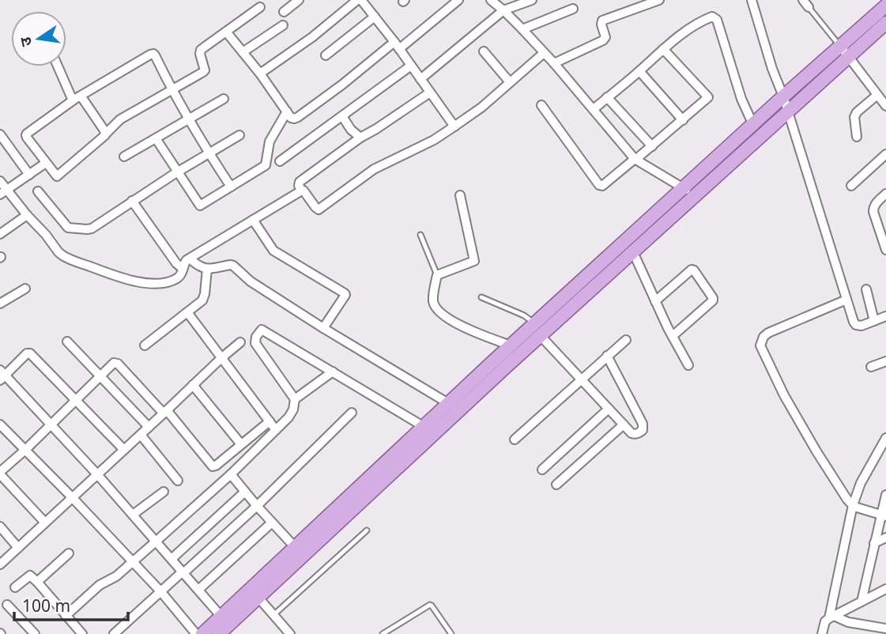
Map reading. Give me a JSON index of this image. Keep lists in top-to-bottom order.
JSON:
{
  "scale_bar": "100 m",
  "north": "left"
}
